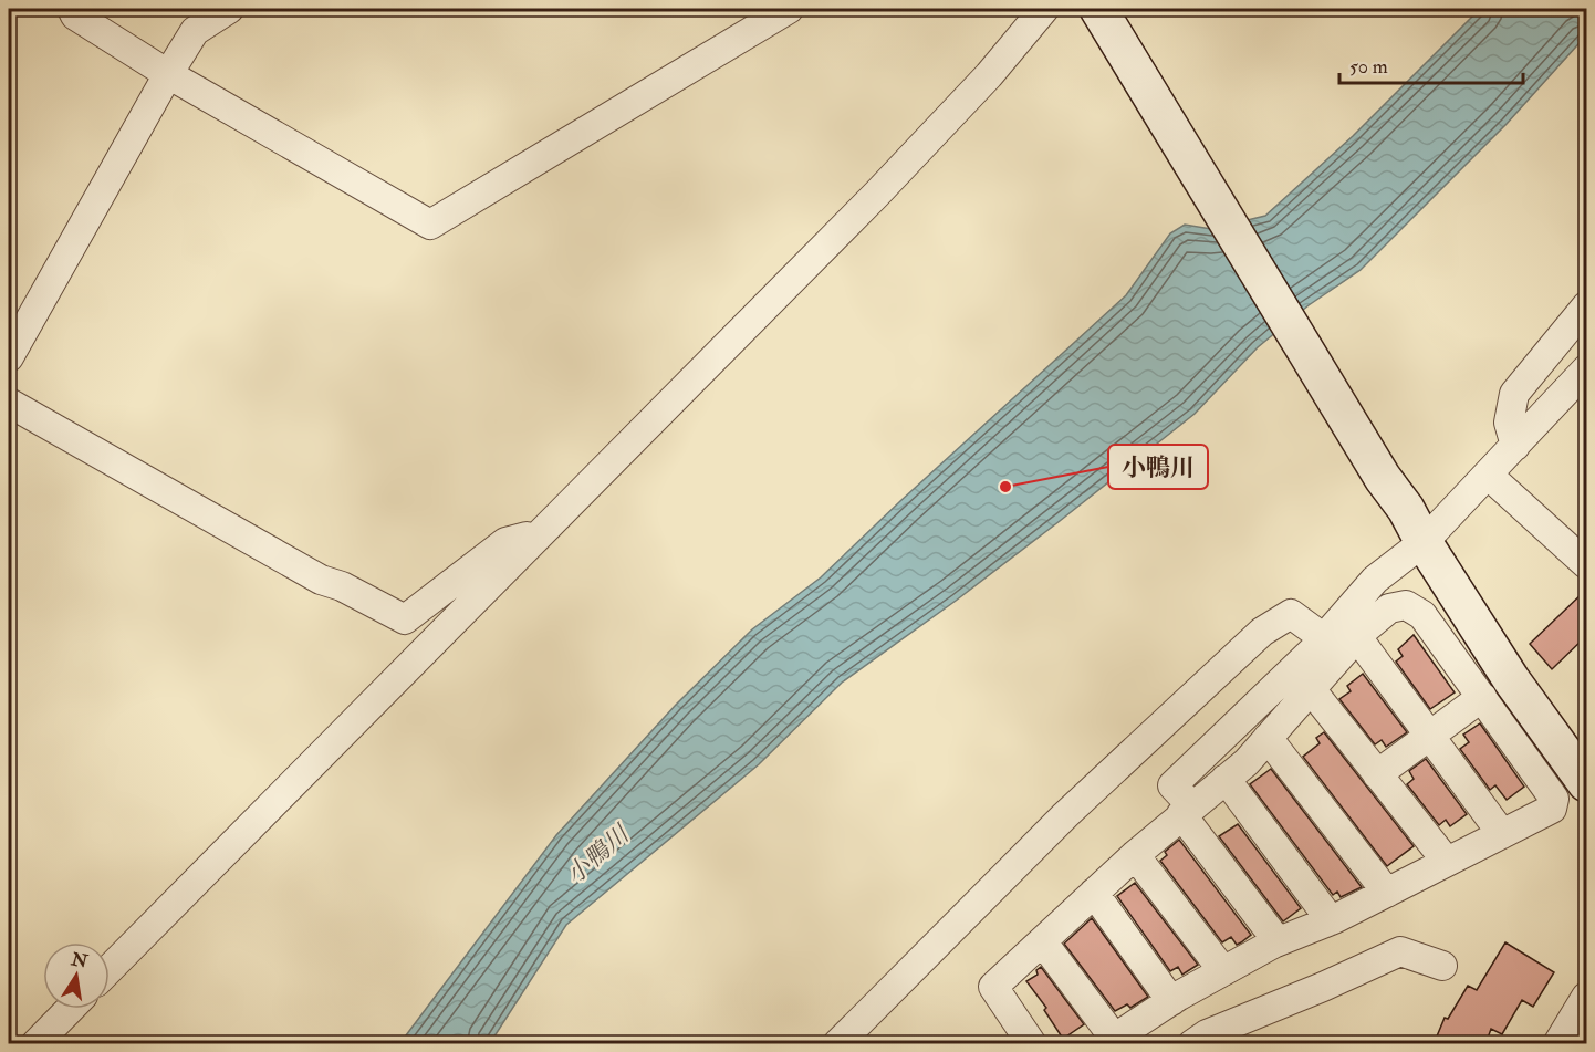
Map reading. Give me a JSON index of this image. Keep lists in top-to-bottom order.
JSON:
{
  "water": ["小鴨川"],
  "places": ["小鴨川"],
  "scale_bar": "50 m",
  "north": "top"
}
